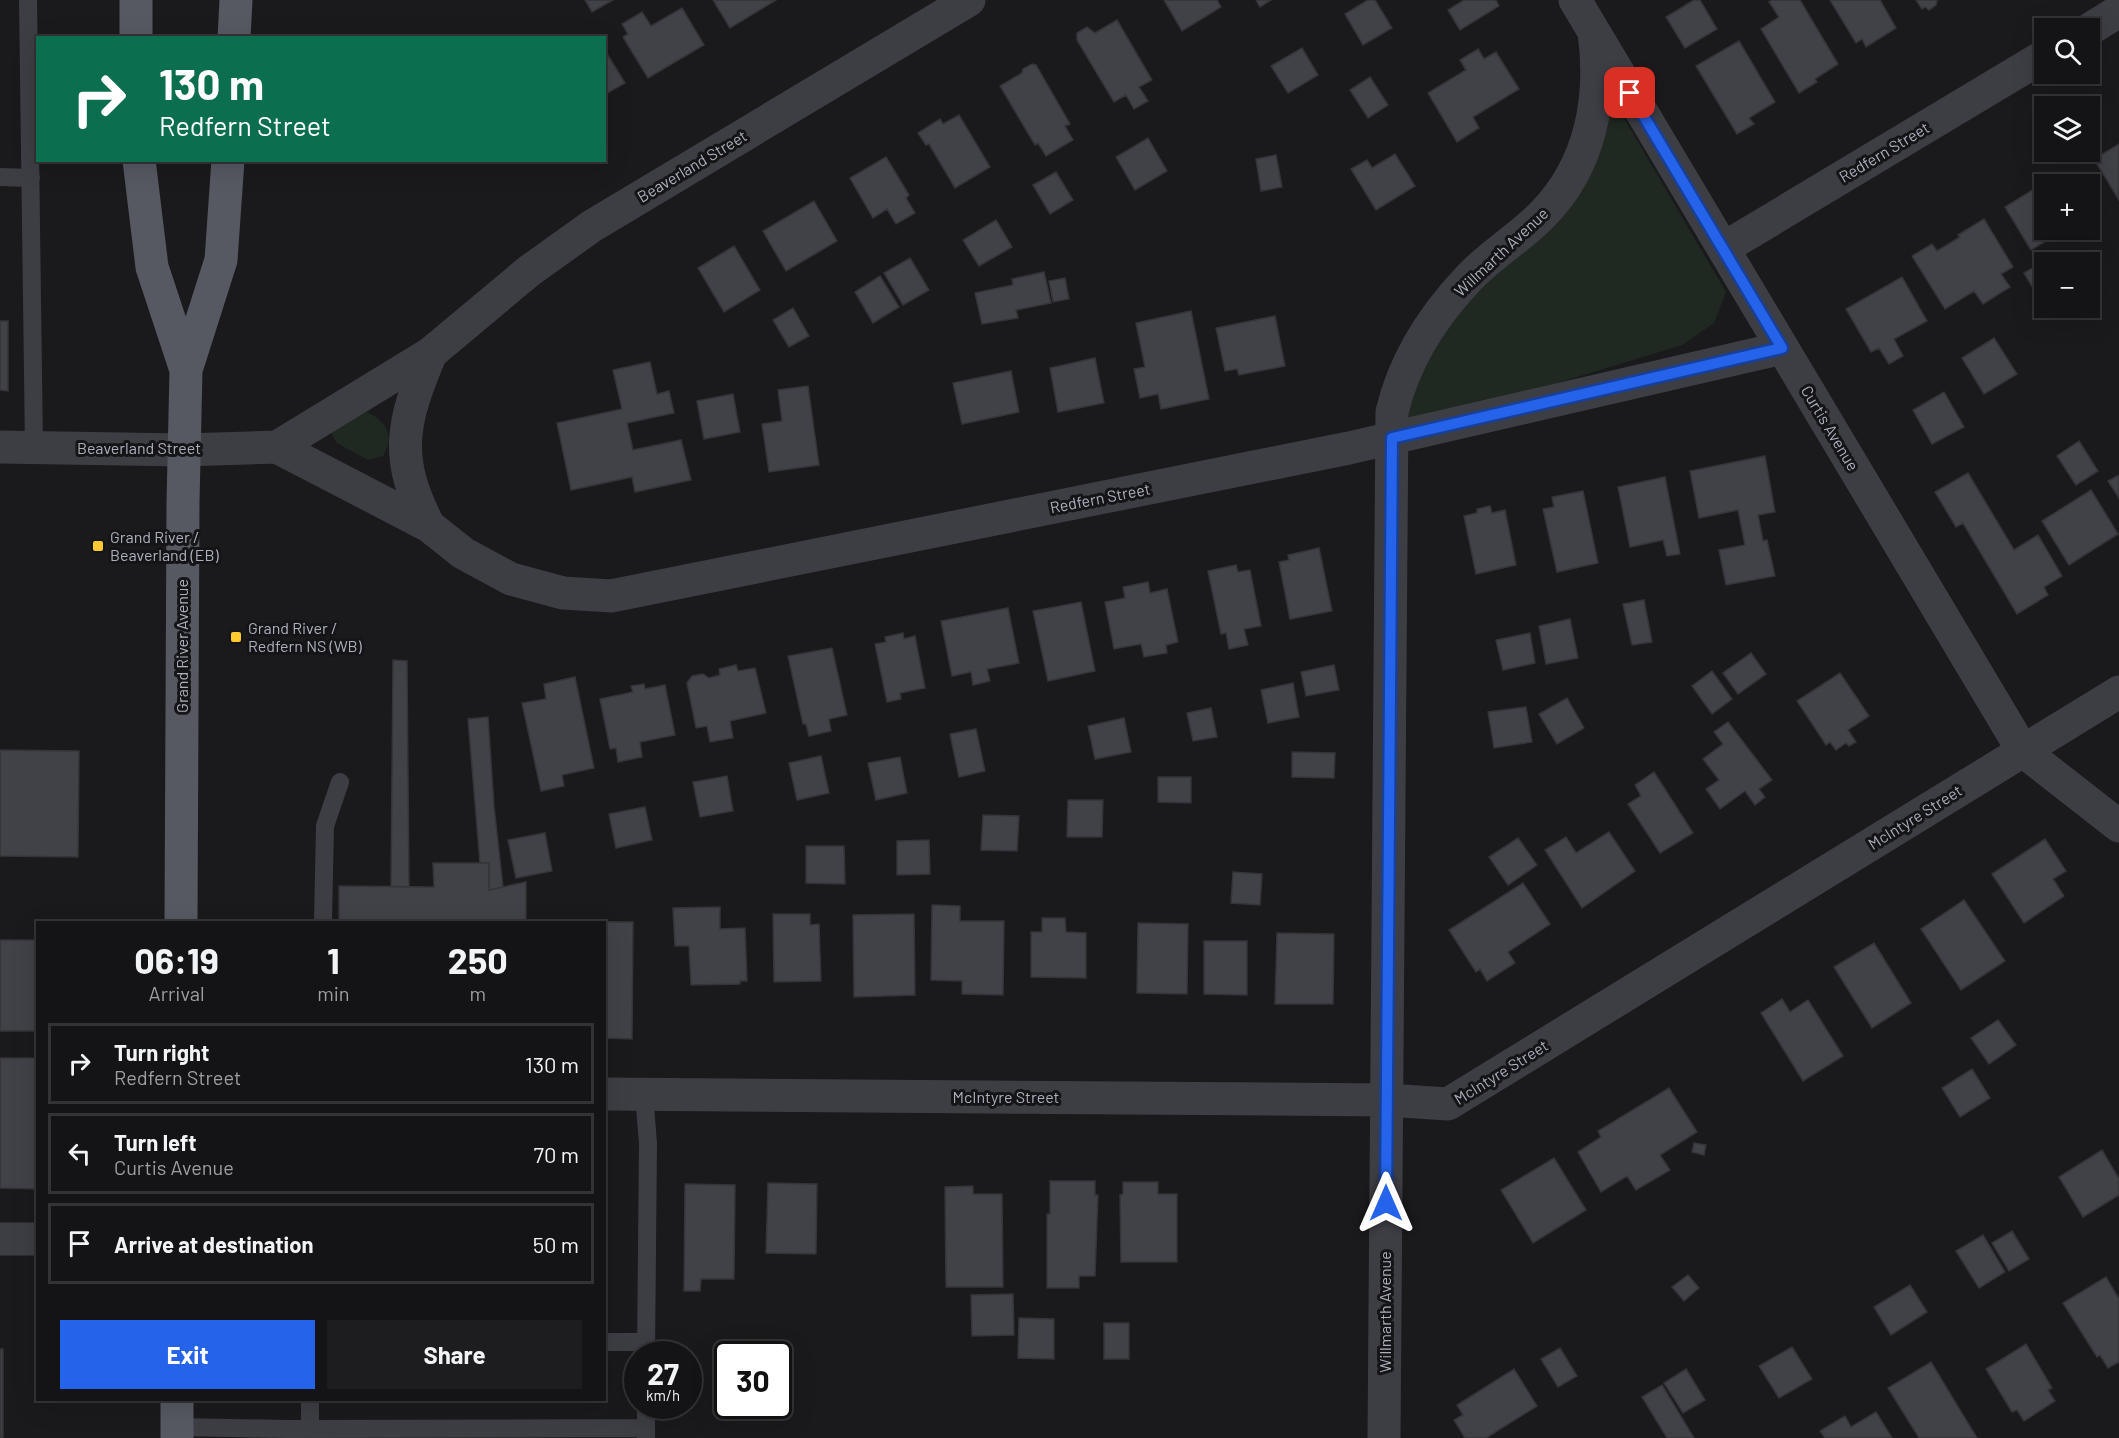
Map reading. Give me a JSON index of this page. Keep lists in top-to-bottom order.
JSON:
{
  "streets": {
    "main road": ["Grand River Avenue"],
    "street": [
      "Redfern Street",
      "Beaverland Street",
      "Willmarth Avenue",
      "Curtis Avenue",
      "McIntyre Street"
    ]
  },
  "crossings": [
    ["Redfern Street", "Beaverland Street"],
    ["Redfern Street", "Willmarth Avenue"],
    ["Redfern Street", "Curtis Avenue"],
    ["Beaverland Street", "Grand River Avenue"],
    ["Willmarth Avenue", "Curtis Avenue"],
    ["Willmarth Avenue", "McIntyre Street"],
    ["Curtis Avenue", "McIntyre Street"]
  ],
  "places": {
    "transit": ["Grand River / Beaverland (EB)", "Grand River / Redfern NS (WB)"]
  },
  "page": {
    "map_buttons": ["+", "−"],
    "turn": ["130 m", "Redfern Street"],
    "eta": [
      "06:19",
      "Arrival",
      "1",
      "min",
      "250",
      "m"
    ],
    "list": [
      {
        "name": "Turn right",
        "note": "Redfern Street",
        "value": "130 m"
      },
      {
        "name": "Turn left",
        "note": "Curtis Avenue",
        "value": "70 m"
      },
      {
        "name": "Arrive at destination",
        "value": "50 m"
      }
    ],
    "buttons": ["Exit", "Share"],
    "speed": "27 km/h",
    "limit": "30"
  }
}
